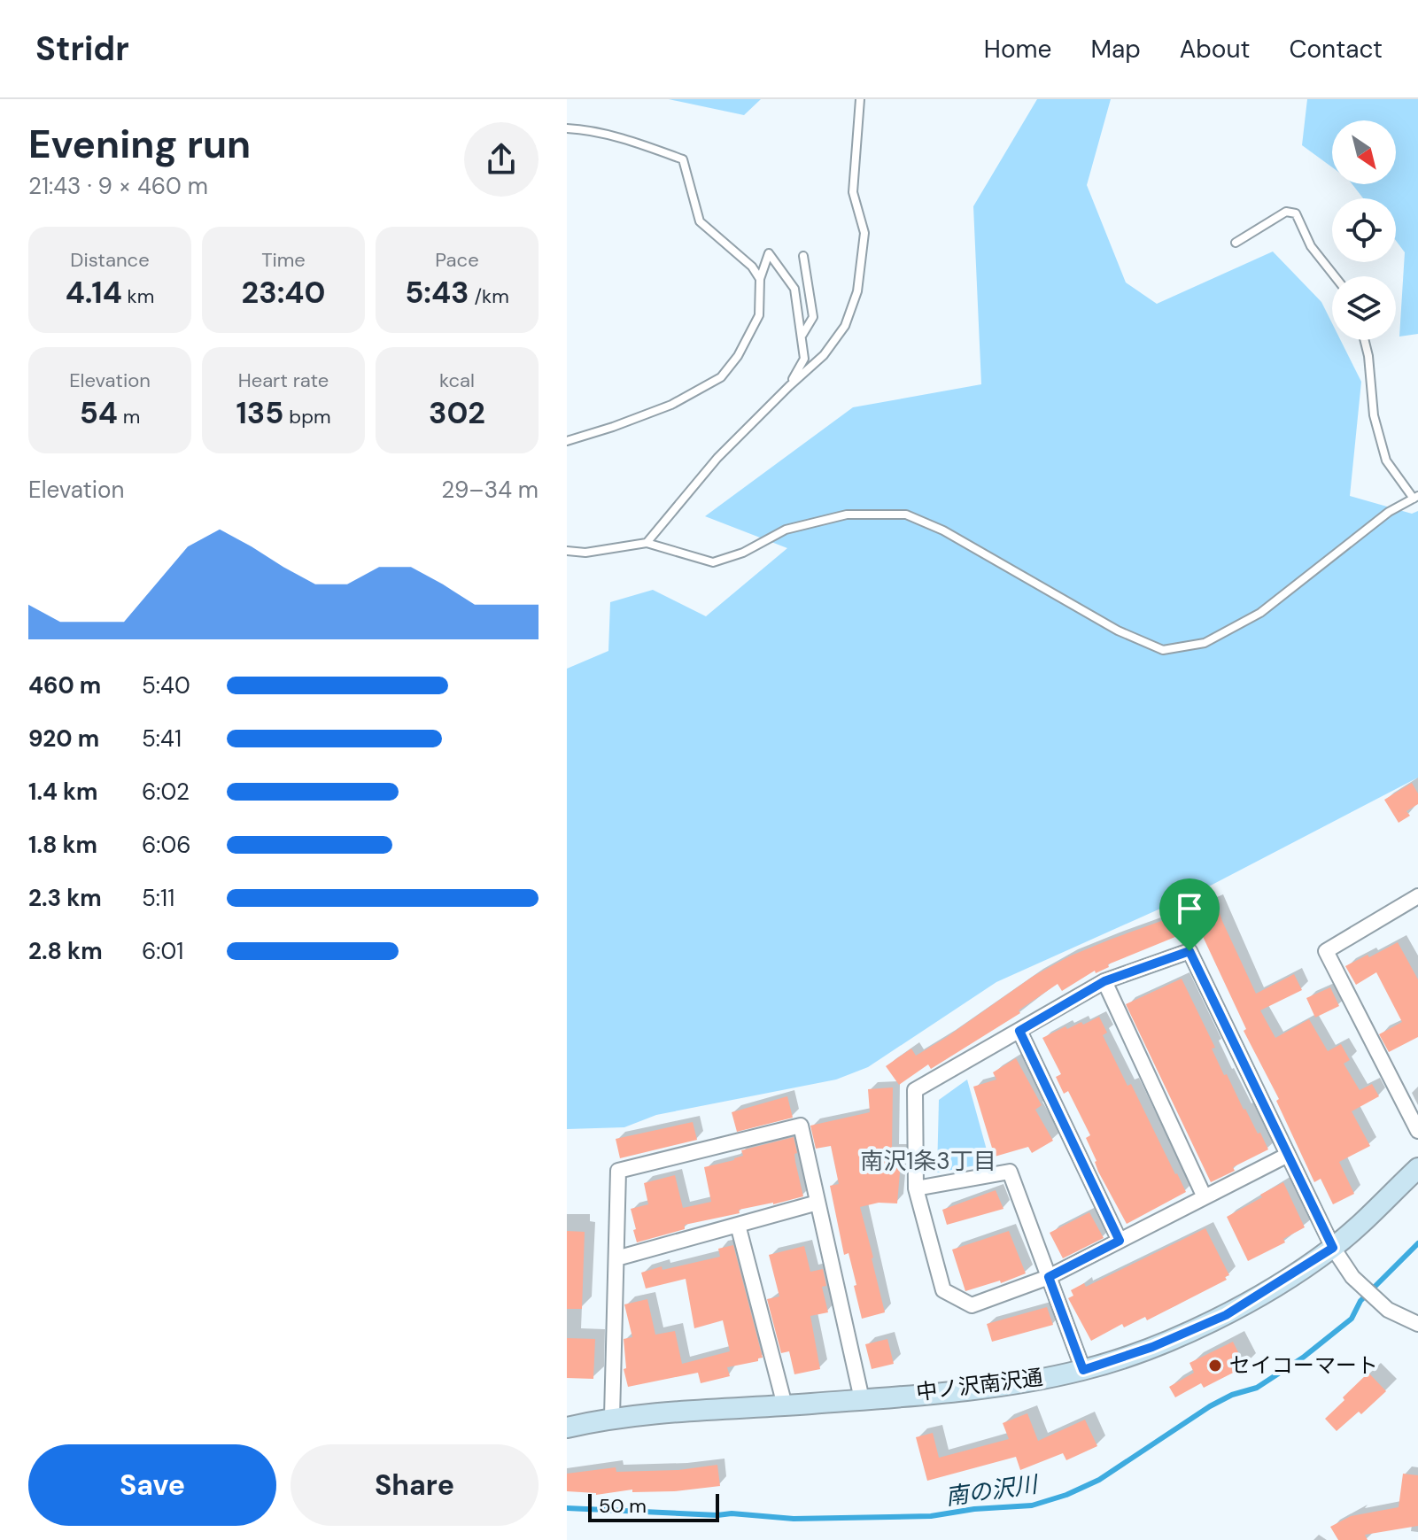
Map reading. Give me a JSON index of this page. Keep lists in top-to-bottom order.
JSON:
{
  "streets": {
    "street": ["中ノ沢南沢通"]
  },
  "districts": ["南沢1条3丁目"],
  "water": ["南の沢川"],
  "places": ["セイコーマート"],
  "scale_bar": "50 m",
  "north": "bottom right",
  "page": {
    "header": "Stridr",
    "nav": [
      "Home",
      "Map",
      "About",
      "Contact"
    ],
    "heading": ["Evening run", "21:43 · 9 × 460 m"],
    "stats": [
      ["Distance", "4.14 km"],
      ["Time", "23:40"],
      ["Pace", "5:43 /km"],
      ["Elevation", "54 m"],
      ["Heart rate", "135 bpm"],
      ["kcal", "302"]
    ],
    "chart": ["Elevation", "29–34 m"],
    "list": [
      {
        "name": "460 m",
        "note": "5:40"
      },
      {
        "name": "920 m",
        "note": "5:41"
      },
      {
        "name": "1.4 km",
        "note": "6:02"
      },
      {
        "name": "1.8 km",
        "note": "6:06"
      },
      {
        "name": "2.3 km",
        "note": "5:11"
      },
      {
        "name": "2.8 km",
        "note": "6:01"
      }
    ],
    "buttons": ["Save", "Share"],
    "scale": "50 m"
  }
}
